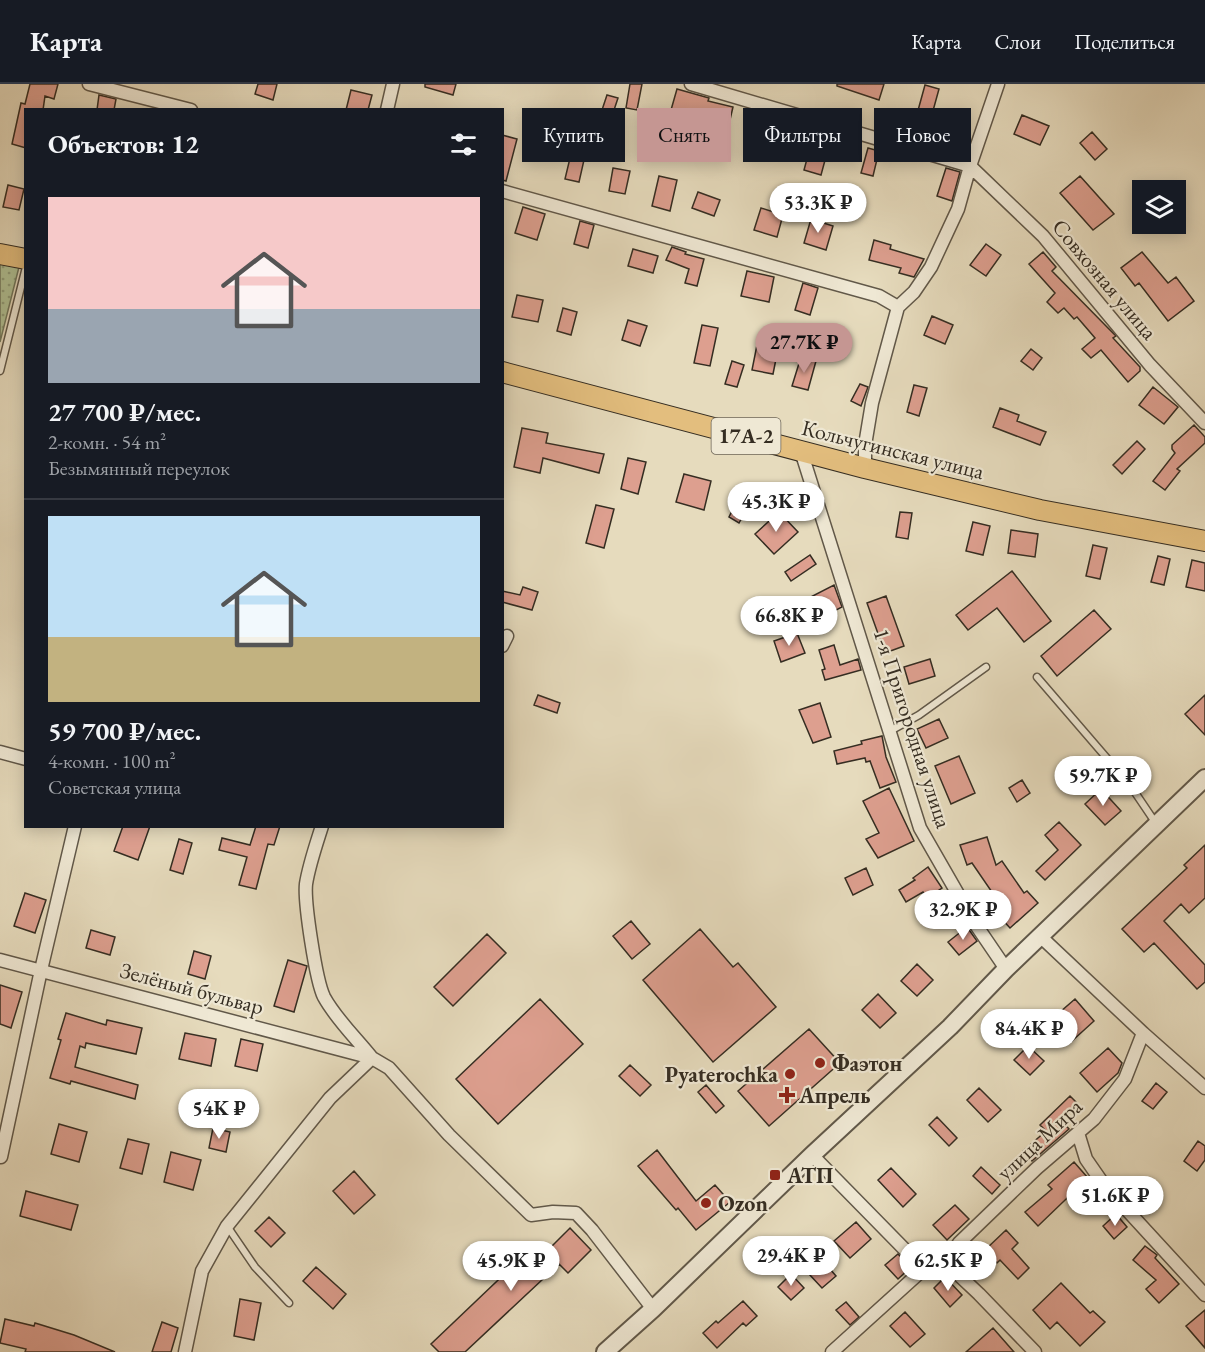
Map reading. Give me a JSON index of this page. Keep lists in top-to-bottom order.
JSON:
{
  "streets": {
    "main road": ["17А-2", "Кольчугинская улица"],
    "street": [
      "Совхозная улица",
      "1-я Пригородная улица",
      "Зелёный бульвар",
      "улица Мира"
    ]
  },
  "crossings": [
    ["Кольчугинская улица", "1-я Пригородная улица"]
  ],
  "places": {
    "other": ["Фаэтон", "Pyaterochka", "Ozon"],
    "health": ["Апрель"],
    "transit": ["АТП"]
  },
  "page": {
    "header": "Карта",
    "nav": ["Карта", "Слои", "Поделиться"],
    "chip": [
      "Купить",
      "Снять",
      "Фильтры",
      "Новое"
    ],
    "heading": "Объектов: 12",
    "list": [
      {
        "name": "27 700 ₽/мес.",
        "note": "2-комн. · 54 m² · Безымянный переулок"
      },
      {
        "name": "59 700 ₽/мес.",
        "note": "4-комн. · 100 m² · Советская улица"
      }
    ],
    "price": [
      "53.3K ₽",
      "27.7K ₽",
      "45.3K ₽",
      "66.8K ₽",
      "59.7K ₽",
      "32.9K ₽",
      "84.4K ₽",
      "54K ₽",
      "51.6K ₽",
      "29.4K ₽",
      "45.9K ₽",
      "62.5K ₽"
    ]
  }
}
